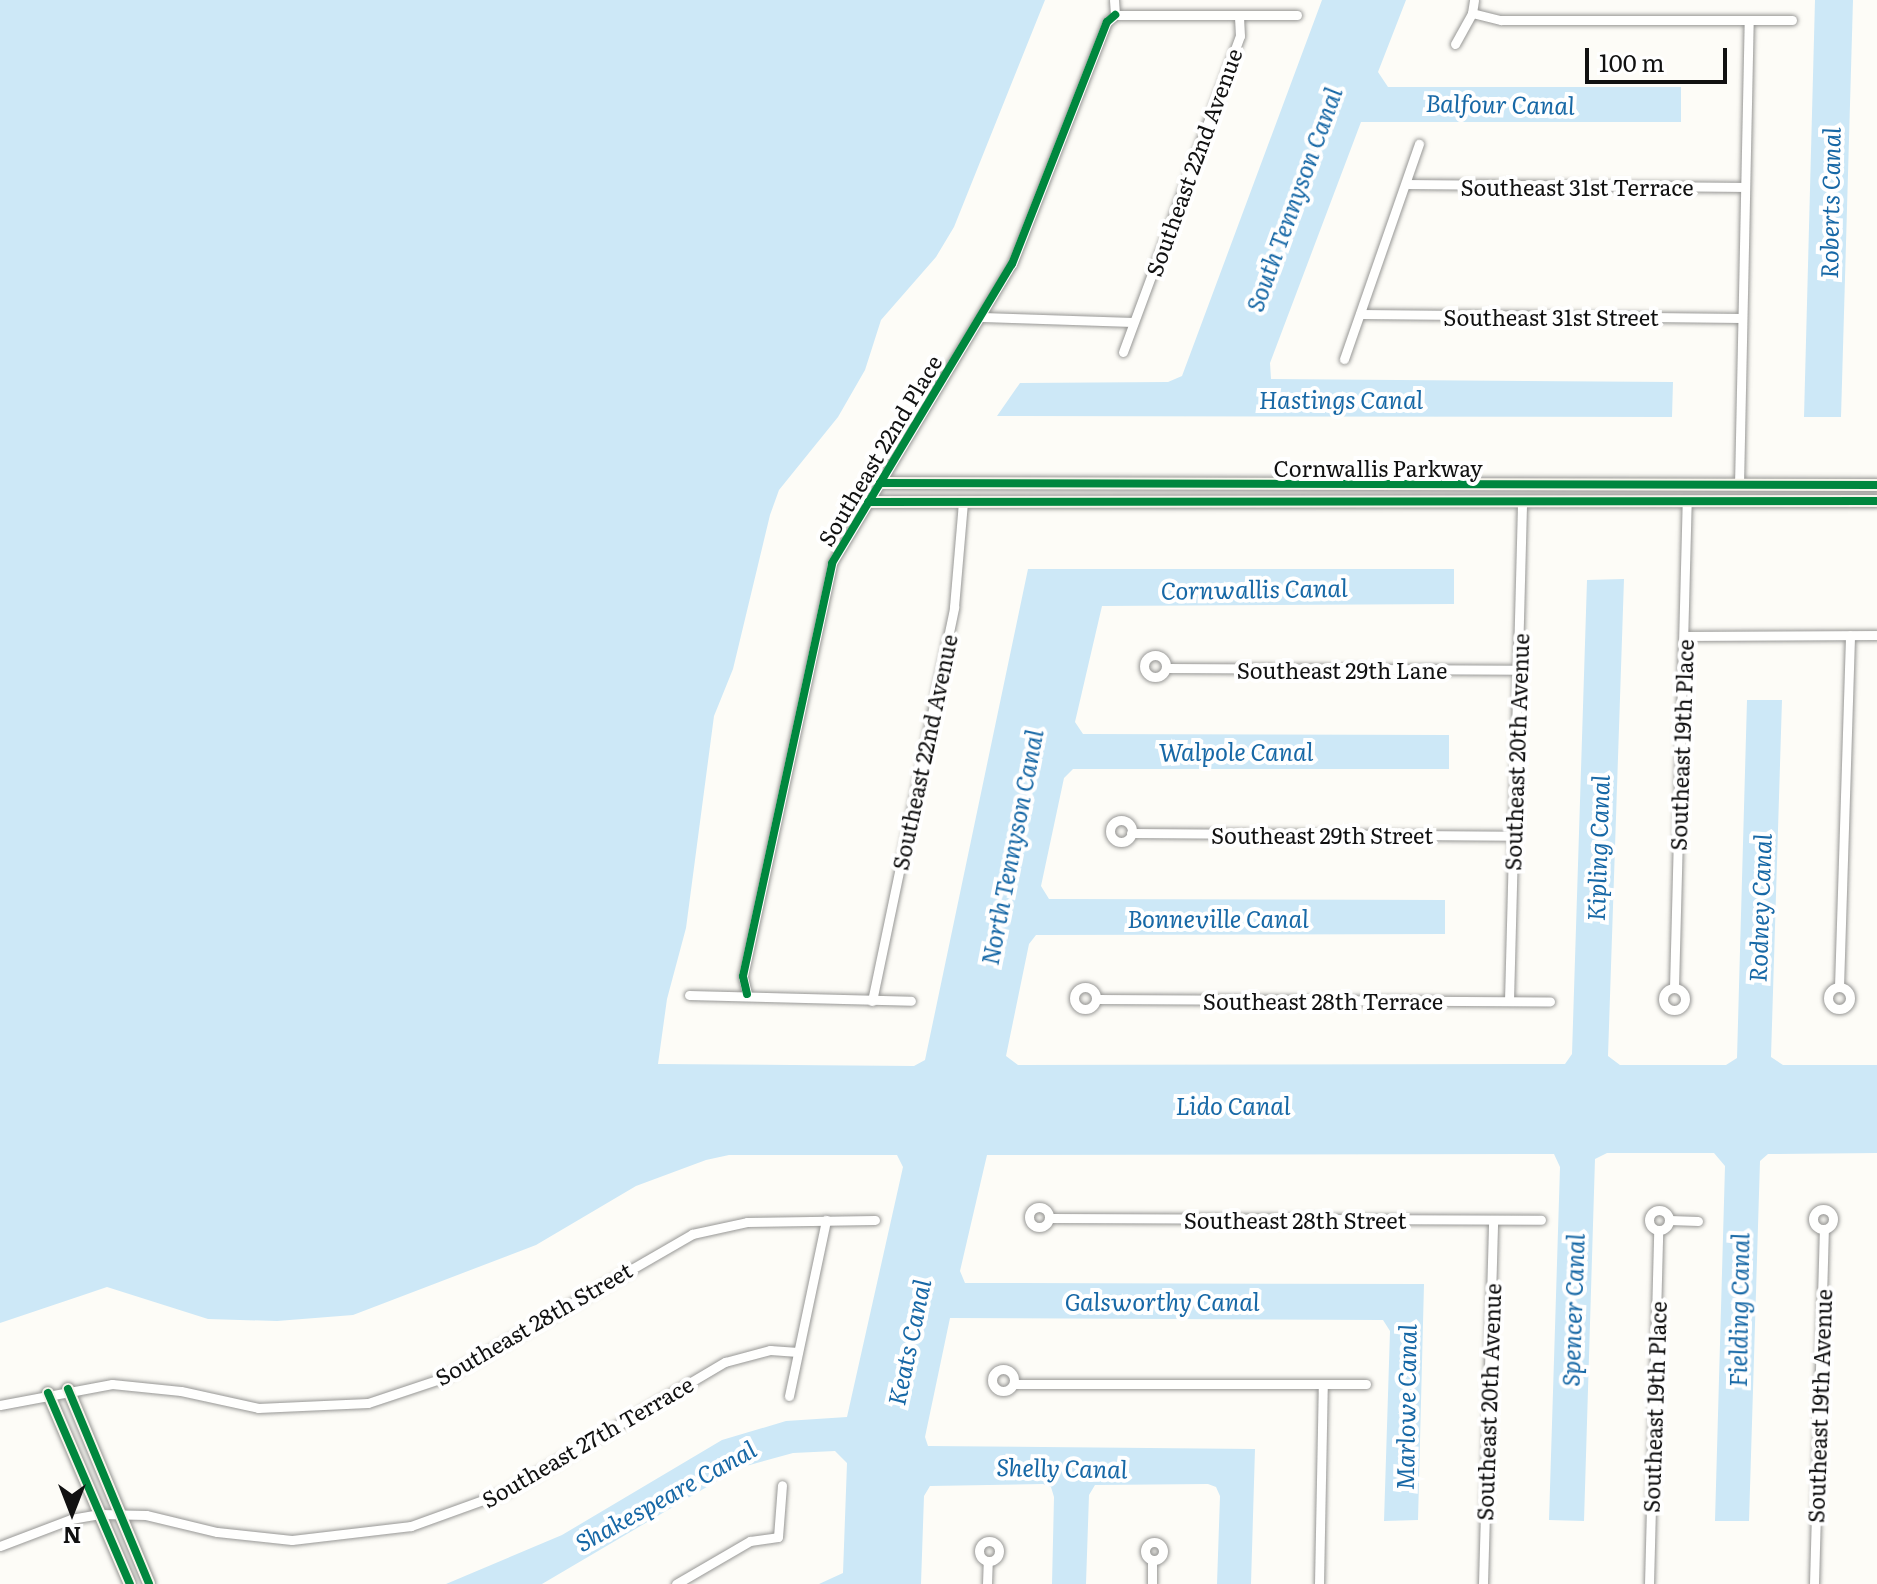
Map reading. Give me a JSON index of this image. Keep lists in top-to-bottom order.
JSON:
{
  "streets": {
    "street": [
      "Southeast 22nd Avenue",
      "Southeast 31st Terrace",
      "Southeast 31st Street",
      "Southeast 22nd Place",
      "Cornwallis Parkway",
      "Southeast 29th Lane",
      "Southeast 19th Place",
      "Southeast 20th Avenue",
      "Southeast 29th Street",
      "Southeast 28th Terrace",
      "Southeast 28th Street",
      "Southeast 19th Avenue",
      "Southeast 27th Terrace"
    ]
  },
  "crossings": [
    ["Southeast 22nd Avenue", "Cornwallis Parkway"],
    ["Southeast 22nd Place", "Cornwallis Parkway"],
    ["Cornwallis Parkway", "Southeast 19th Place"],
    ["Cornwallis Parkway", "Southeast 20th Avenue"],
    ["Southeast 29th Lane", "Southeast 20th Avenue"],
    ["Southeast 20th Avenue", "Southeast 29th Street"],
    ["Southeast 20th Avenue", "Southeast 28th Terrace"],
    ["Southeast 20th Avenue", "Southeast 28th Street"]
  ],
  "water": [
    "Balfour Canal",
    "South Tennyson Canal",
    "Roberts Canal",
    "Hastings Canal",
    "Cornwallis Canal",
    "Walpole Canal",
    "North Tennyson Canal",
    "Kipling Canal",
    "Rodney Canal",
    "Bonneville Canal",
    "Lido Canal",
    "Galsworthy Canal",
    "Spencer Canal",
    "Fielding Canal",
    "Keats Canal",
    "Marlowe Canal",
    "Shelly Canal",
    "Shakespeare Canal"
  ],
  "scale_bar": "100 m",
  "north": "bottom"
}
